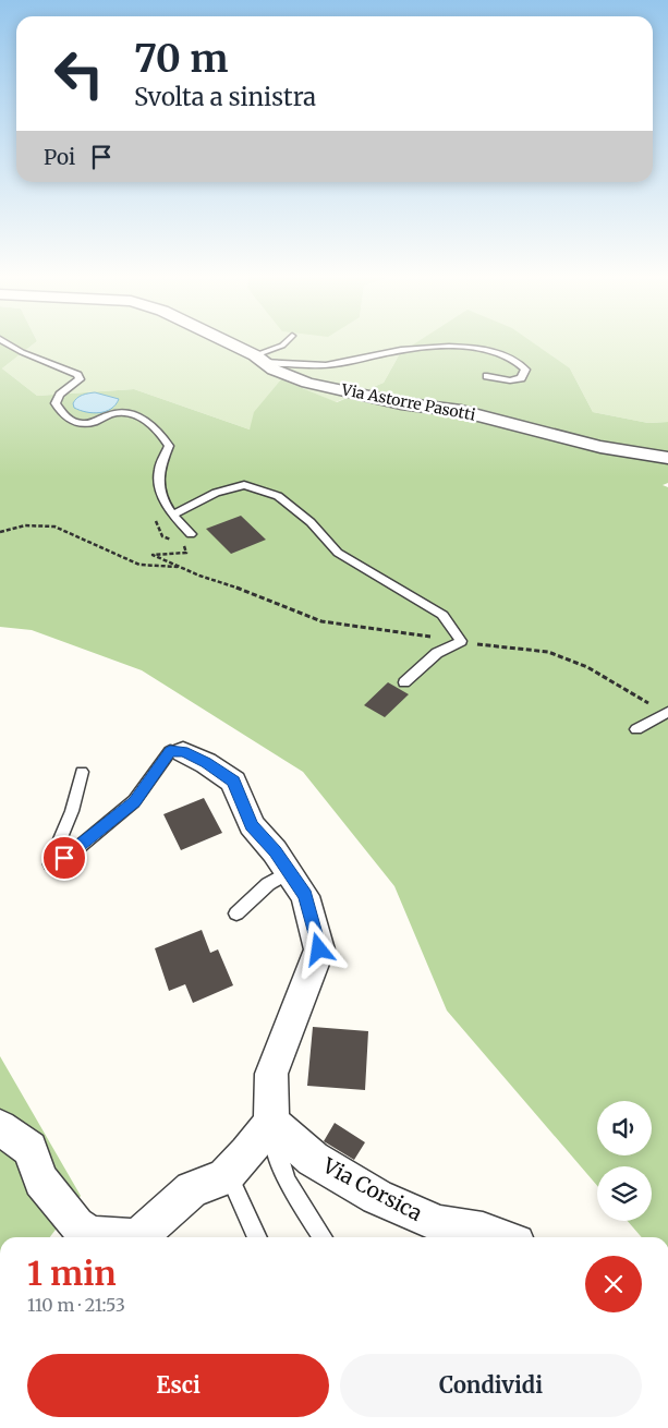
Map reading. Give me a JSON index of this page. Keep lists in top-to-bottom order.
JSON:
{
  "streets": {
    "street": ["Via Astorre Pasotti", "Via Corsica"]
  },
  "page": {
    "turn": ["70 m", "Svolta a sinistra"],
    "then": "Poi",
    "heading": ["1 min", "110 m · 21:53"],
    "buttons": ["Esci", "Condividi"]
  }
}
